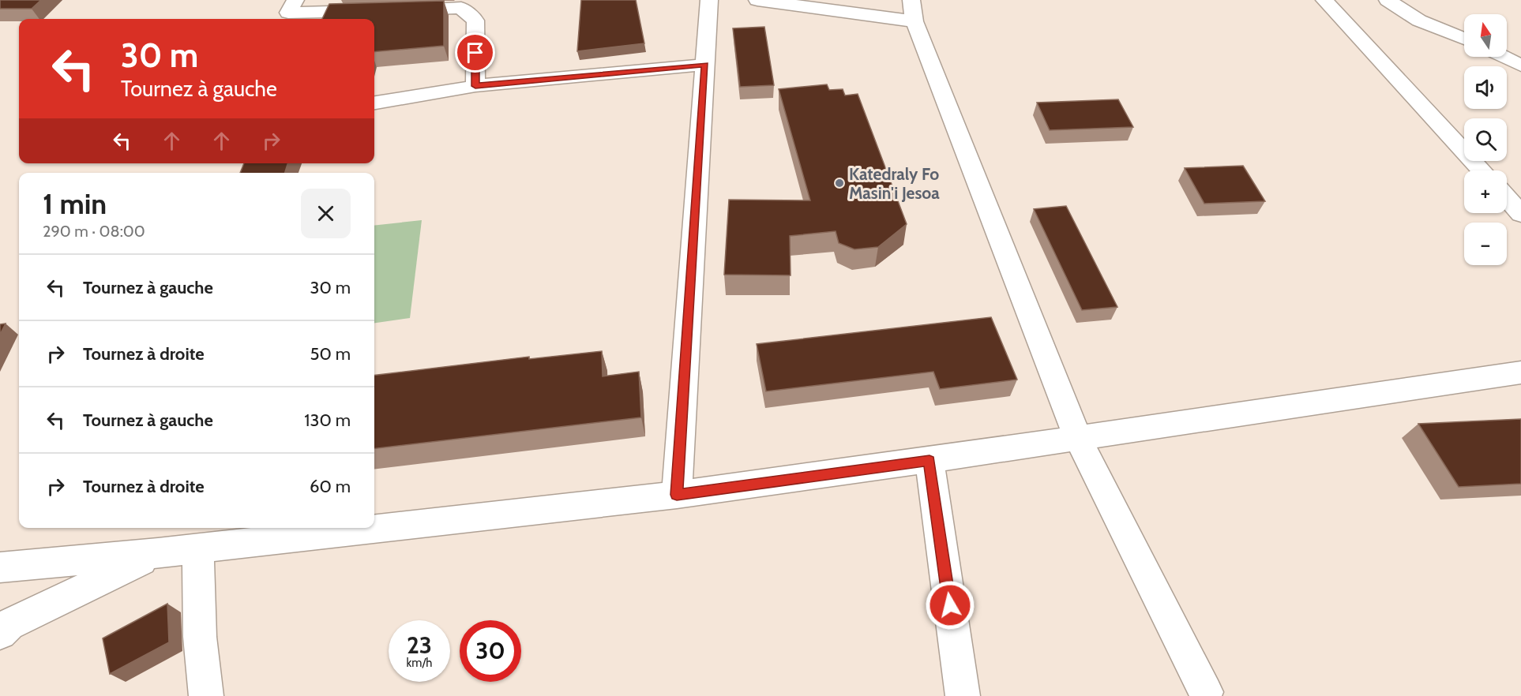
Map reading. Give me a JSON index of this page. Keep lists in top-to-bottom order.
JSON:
{
  "places": ["Katedraly Fo Masin'i Jesoa"],
  "north": "top",
  "page": {
    "map_buttons": ["+", "−"],
    "turn": ["30 m", "Tournez à gauche"],
    "heading": ["1 min", "290 m · 08:00"],
    "list": [
      {
        "name": "Tournez à gauche",
        "value": "30 m"
      },
      {
        "name": "Tournez à droite",
        "value": "50 m"
      },
      {
        "name": "Tournez à gauche",
        "value": "130 m"
      },
      {
        "name": "Tournez à droite",
        "value": "60 m"
      }
    ],
    "speed": "23 km/h",
    "limit": "30"
  }
}
